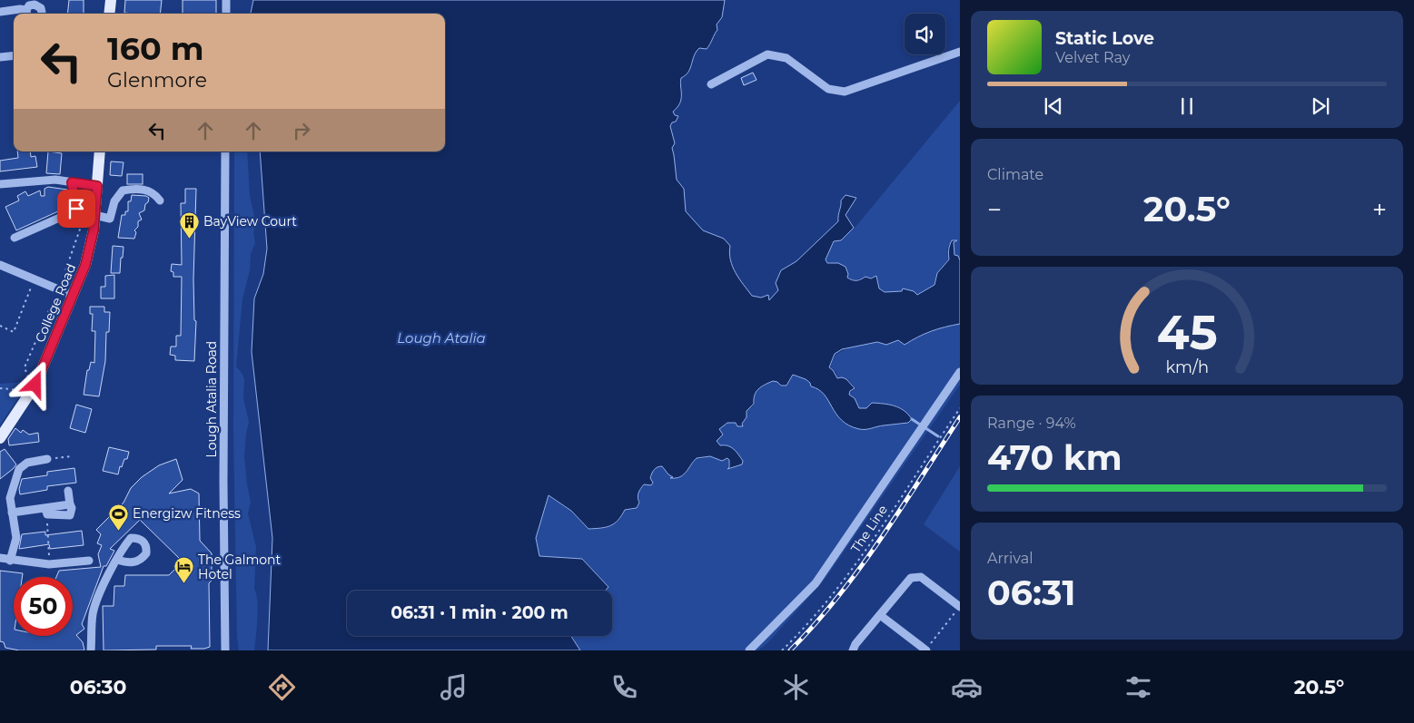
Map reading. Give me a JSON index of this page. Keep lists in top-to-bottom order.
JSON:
{
  "streets": {
    "main road": ["College Road"],
    "street": ["Lough Atalia Road"],
    "path": ["The Line"]
  },
  "water": ["Lough Atalia"],
  "places": {
    "building": ["BayView Court"],
    "sports": ["Energizw Fitness"],
    "hotel": ["The Galmont Hotel"]
  },
  "page": {
    "turn": ["160 m", "Glenmore"],
    "song": ["Static Love", "Velvet Ray"],
    "tile": [
      "Climate",
      ["Range · 94%", "470 km"],
      ["Arrival", "06:31"]
    ],
    "heat": ["−", "20.5°", "+"],
    "limit": "50",
    "trip": "06:31 · 1 min · 200 m",
    "tabs": ["06:30", "20.5°"],
    "gauge": ["45", "km/h"]
  }
}
